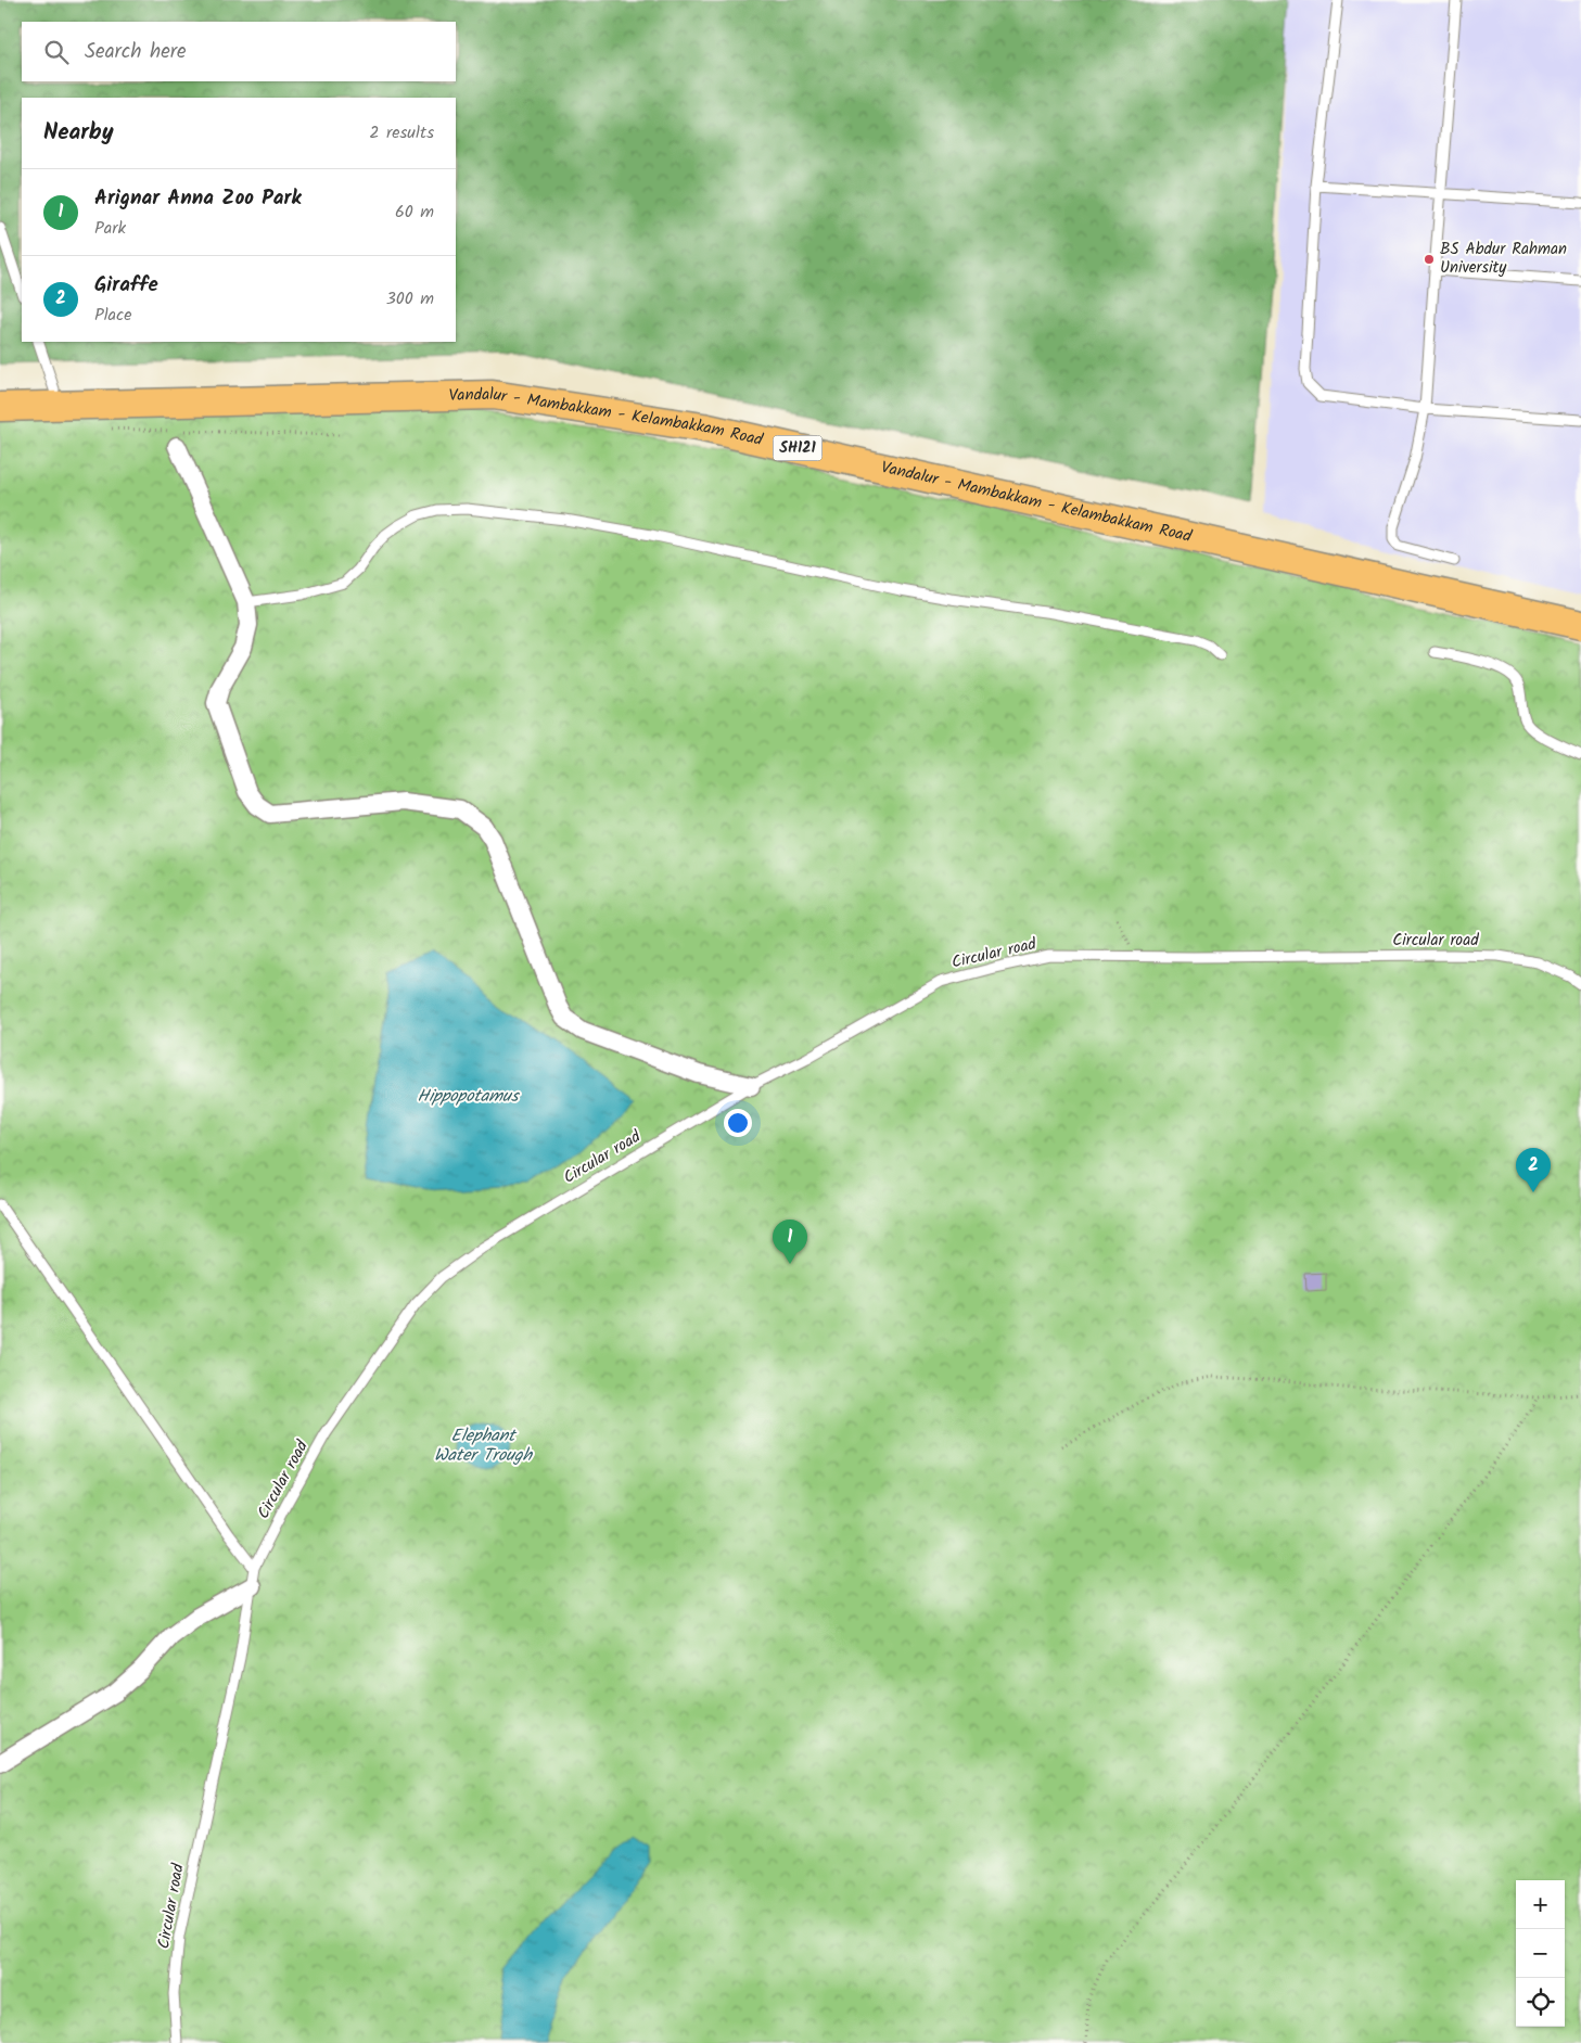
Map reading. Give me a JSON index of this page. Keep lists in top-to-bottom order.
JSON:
{
  "streets": {
    "main road": ["Vandalur - Mambakkam - Kelambakkam Road", "SH121"],
    "lane": ["Circular road"]
  },
  "water": ["Hippopotamus", "Elephant Water Trough"],
  "places": ["BS Abdur Rahman University"],
  "page": {
    "search": "Search here",
    "heading": ["Nearby", "2 results"],
    "list": [
      {
        "mark": "1",
        "name": "Arignar Anna Zoo Park",
        "note": "Park",
        "value": "60 m"
      },
      {
        "mark": "2",
        "name": "Giraffe",
        "note": "Place",
        "value": "300 m"
      }
    ],
    "pins": ["2", "1"],
    "map_buttons": ["+", "−"]
  }
}
